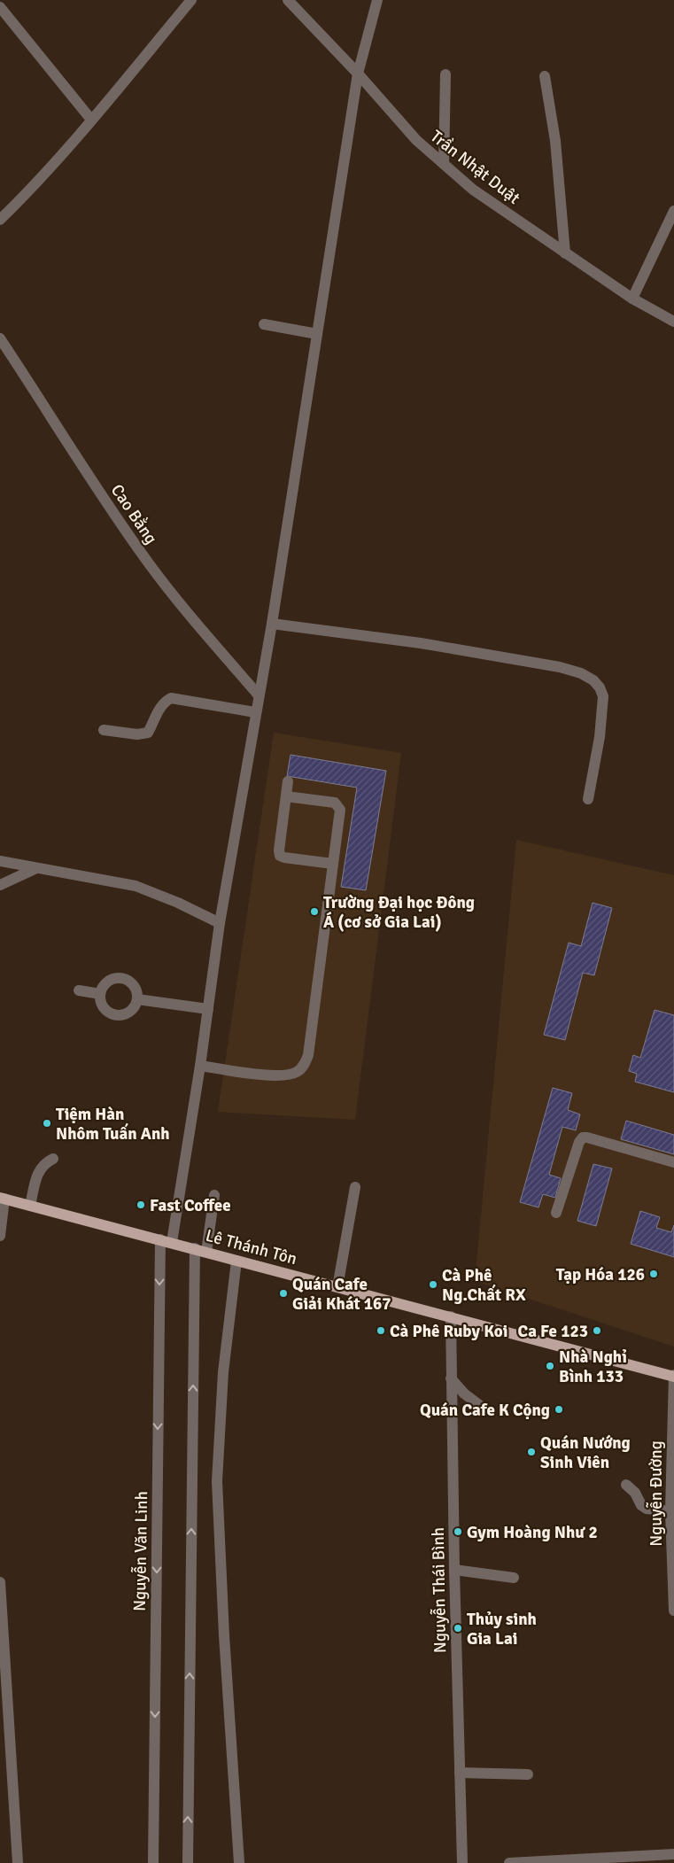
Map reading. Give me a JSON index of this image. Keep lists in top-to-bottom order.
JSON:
{
  "streets": {
    "main road": ["Lê Thánh Tôn"],
    "street": [
      "Trần Nhật Duật",
      "Cao Bằng",
      "Nguyễn Đường",
      "Nguyễn Văn Linh",
      "Nguyễn Thái Bình"
    ]
  },
  "crossings": [
    ["Lê Thánh Tôn", "Nguyễn Đường"],
    ["Lê Thánh Tôn", "Nguyễn Văn Linh"],
    ["Lê Thánh Tôn", "Nguyễn Thái Bình"]
  ],
  "places": [
    "Trường Đại học Đông Á (cơ sở Gia Lai)",
    "Tiệm Hàn Nhôm Tuấn Anh",
    "Fast Coffee",
    "Tạp Hóa 126",
    "Cà Phê Ng.Chất RX",
    "Quán Cafe Giải Khát 167",
    "Cà Phê Ruby Koi",
    "Ca Fe 123",
    "Nhà Nghỉ Bình 133",
    "Quán Cafe K Cộng",
    "Quán Nướng Sinh Viên",
    "Gym Hoàng Như 2",
    "Thủy sinh Gia Lai"
  ]
}
